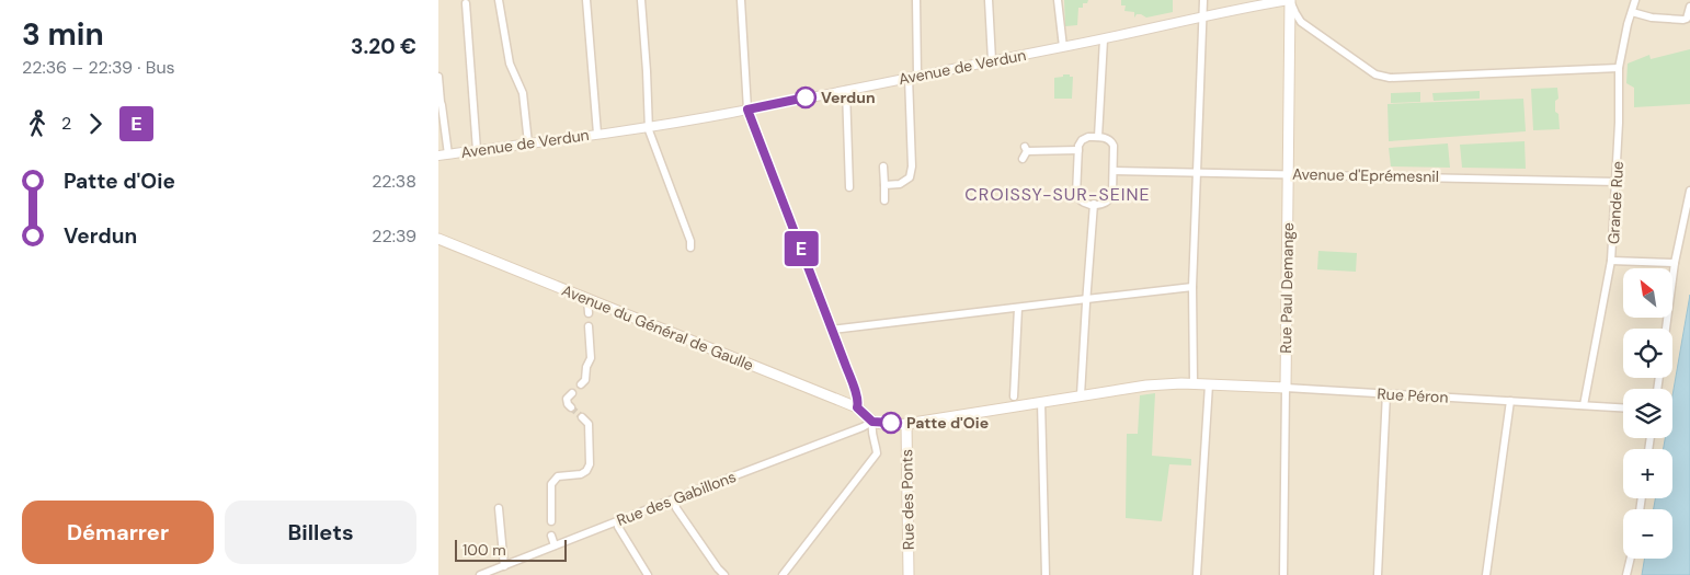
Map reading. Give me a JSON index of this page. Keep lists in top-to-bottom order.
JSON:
{
  "streets": {
    "main road": [
      "Rue Paul Demange",
      "Avenue du Général de Gaulle",
      "Rue Péron",
      "Rue des Ponts"
    ],
    "street": [
      "Avenue de Verdun",
      "Avenue d'Eprémesnil",
      "Grande Rue",
      "Rue des Gabillons"
    ]
  },
  "crossings": [
    ["Avenue de Verdun", "Rue Paul Demange"],
    ["Avenue d'Eprémesnil", "Grande Rue"],
    ["Avenue d'Eprémesnil", "Rue Paul Demange"],
    ["Grande Rue", "Rue Péron"],
    ["Rue Paul Demange", "Rue Péron"],
    ["Avenue du Général de Gaulle", "Rue Péron"],
    ["Avenue du Général de Gaulle", "Rue des Gabillons"],
    ["Rue Péron", "Rue des Gabillons"],
    ["Rue Péron", "Rue des Ponts"]
  ],
  "districts": ["CROISSY-SUR-SEINE"],
  "places": ["Verdun", "Patte d'Oie"],
  "lines": ["bus line E"],
  "scale_bar": "100 m",
  "north": "top left",
  "page": {
    "heading": ["3 min", "22:36 – 22:39 · Bus", "3.20 €"],
    "on_map": "E",
    "legs": ["2", "E"],
    "list": [
      {
        "name": "Patte d'Oie",
        "value": "22:38"
      },
      {
        "name": "Verdun",
        "value": "22:39"
      }
    ],
    "map_buttons": ["+", "−"],
    "buttons": ["Démarrer", "Billets"],
    "scale": "100 m"
  }
}
